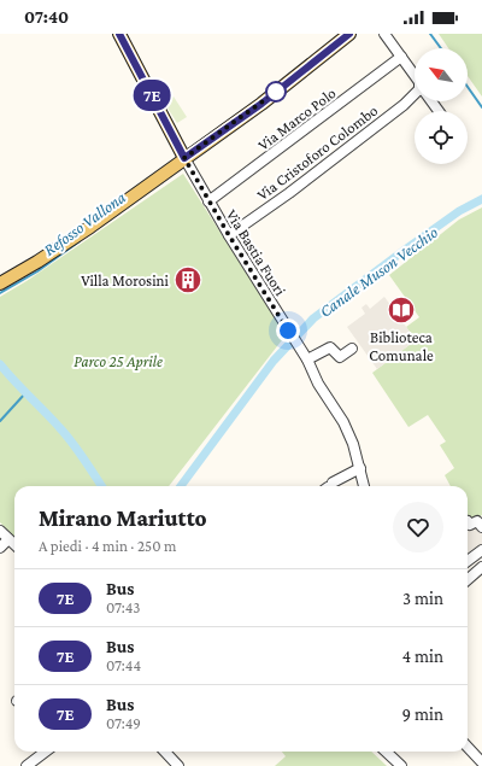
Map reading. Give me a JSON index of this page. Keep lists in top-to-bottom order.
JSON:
{
  "streets": {
    "street": ["Via Marco Polo", "Via Cristoforo Colombo", "Via Bastia Fuori"]
  },
  "crossings": [
    ["Via Marco Polo", "Via Bastia Fuori"],
    ["Via Cristoforo Colombo", "Via Bastia Fuori"]
  ],
  "water": ["Refosso Vallona", "Canale Muson Vecchio"],
  "parks": ["Parco 25 Aprile"],
  "places": {
    "building": ["Villa Morosini"],
    "library": ["Biblioteca Comunale"]
  },
  "lines": ["bus line 7E"],
  "north": "top left",
  "page": {
    "status": "07:40",
    "on_map": "7E",
    "heading": ["Mirano Mariutto", "A piedi · 4 min · 250 m"],
    "list": [
      {
        "mark": "7E",
        "name": "Bus",
        "note": "07:43",
        "value": "3 min"
      },
      {
        "mark": "7E",
        "name": "Bus",
        "note": "07:44",
        "value": "4 min"
      },
      {
        "mark": "7E",
        "name": "Bus",
        "note": "07:49",
        "value": "9 min"
      }
    ]
  }
}
